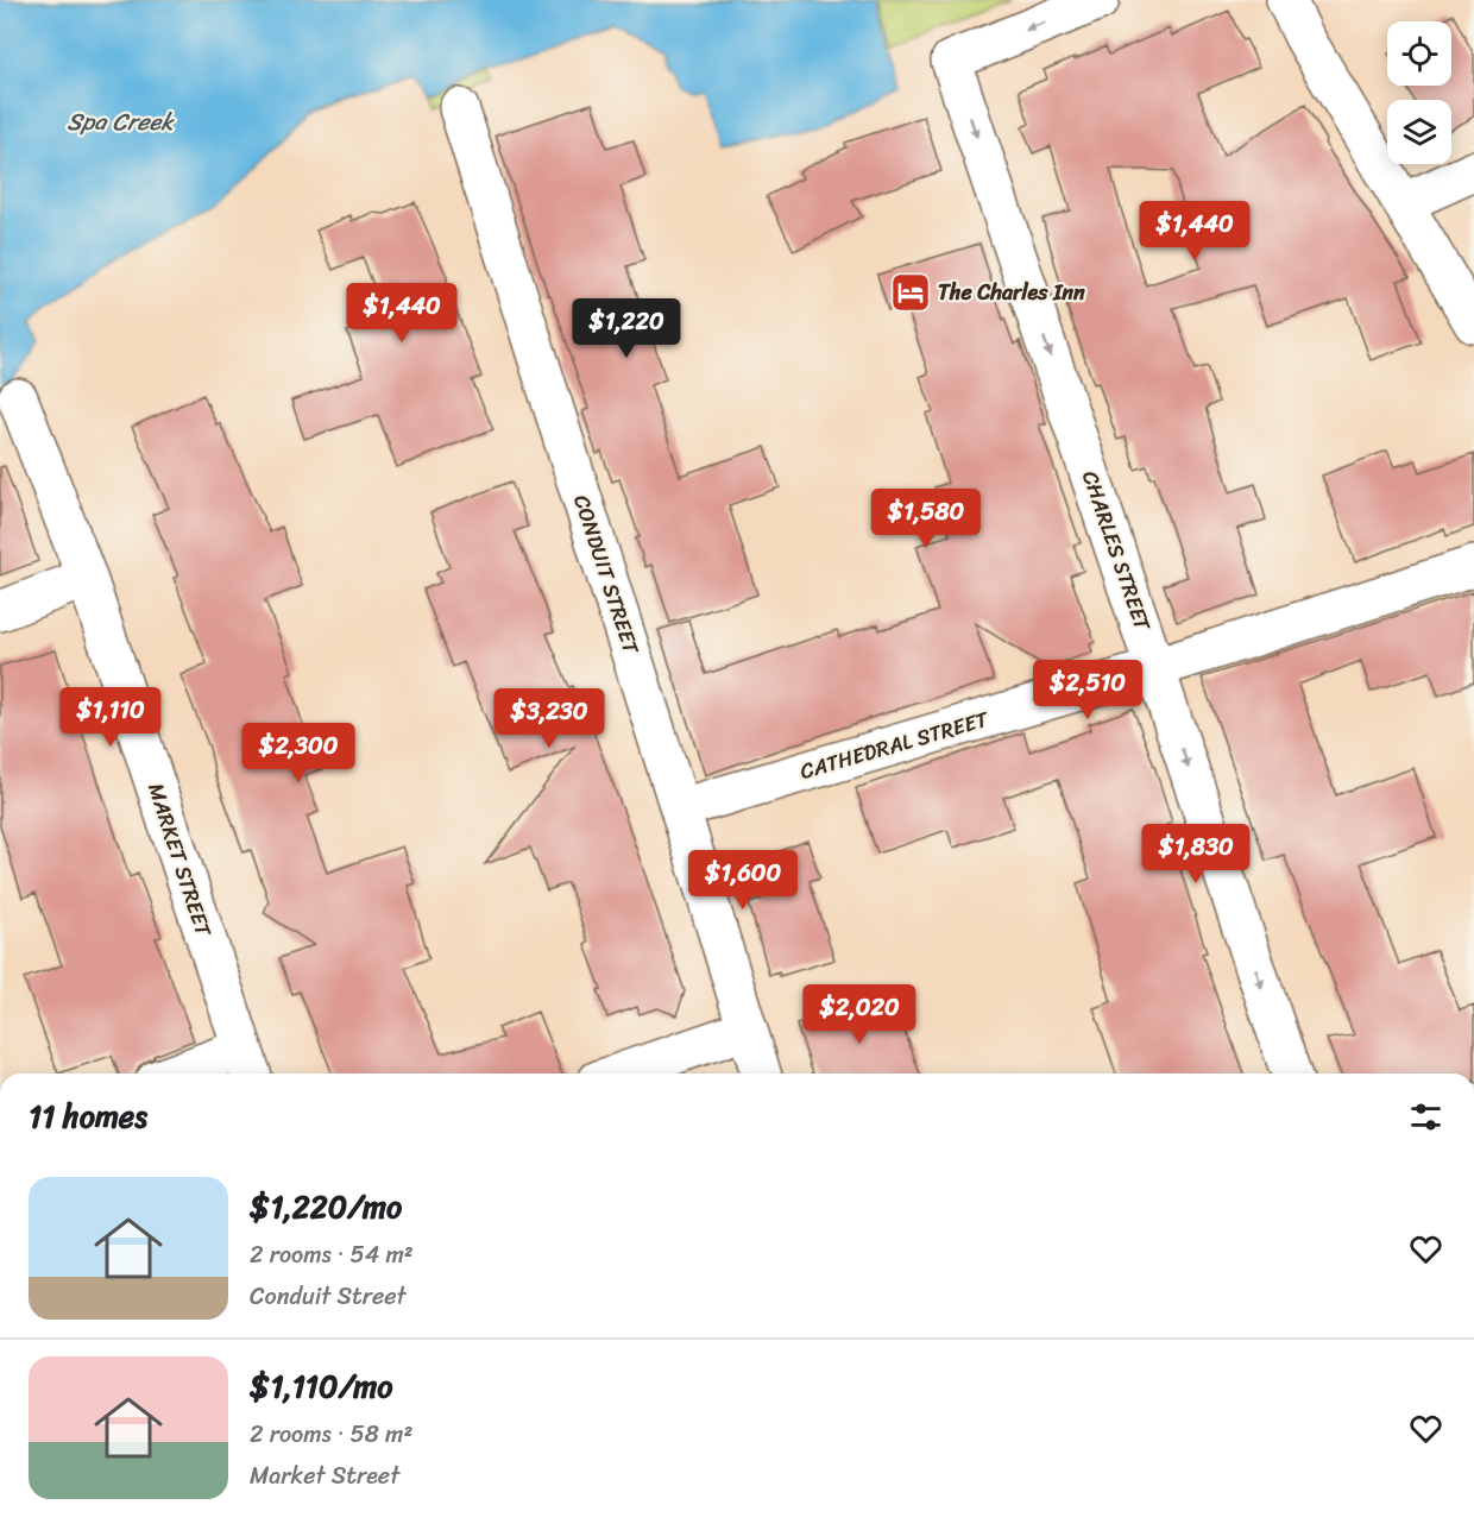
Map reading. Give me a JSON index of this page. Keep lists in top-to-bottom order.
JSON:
{
  "streets": {
    "street": [
      "CHARLES STREET",
      "CONDUIT STREET",
      "CATHEDRAL STREET",
      "MARKET STREET"
    ]
  },
  "crossings": [
    ["CHARLES STREET", "CATHEDRAL STREET"],
    ["CONDUIT STREET", "CATHEDRAL STREET"]
  ],
  "one_way": ["CHARLES STREET"],
  "water": ["Spa Creek"],
  "places": {
    "hotel": ["The Charles Inn"]
  },
  "page": {
    "price": [
      "$1,440",
      "$1,440",
      "$1,220",
      "$1,580",
      "$2,510",
      "$1,110",
      "$3,230",
      "$2,300",
      "$1,830",
      "$1,600",
      "$2,020"
    ],
    "heading": "11 homes",
    "list": [
      {
        "name": "$1,220/mo",
        "note": "2 rooms · 54 m² · Conduit Street"
      },
      {
        "name": "$1,110/mo",
        "note": "2 rooms · 58 m² · Market Street"
      }
    ]
  }
}
